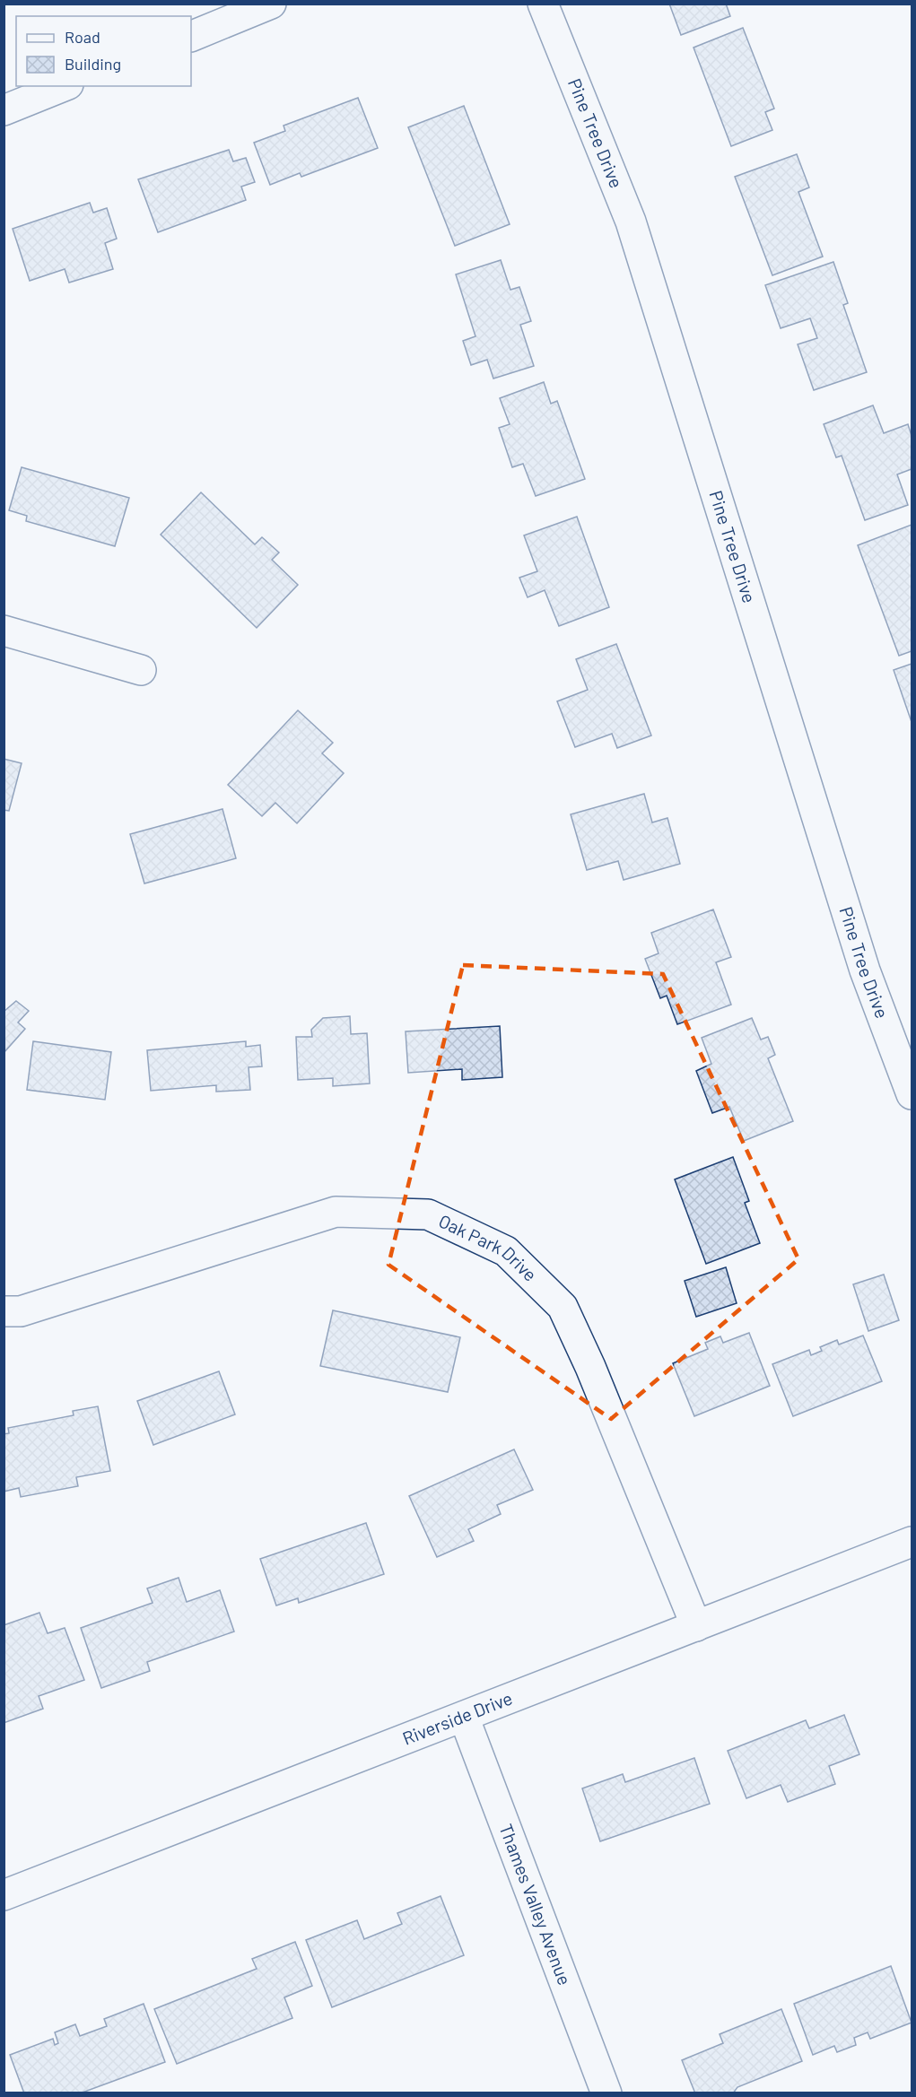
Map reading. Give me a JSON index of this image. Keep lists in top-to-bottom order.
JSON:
{
  "streets": {
    "street": [
      "Pine Tree Drive",
      "Oak Park Drive",
      "Riverside Drive",
      "Thames Valley Avenue"
    ]
  },
  "crossings": [
    ["Oak Park Drive", "Riverside Drive"],
    ["Riverside Drive", "Thames Valley Avenue"]
  ],
  "legend": ["Road", "Building"]
}
